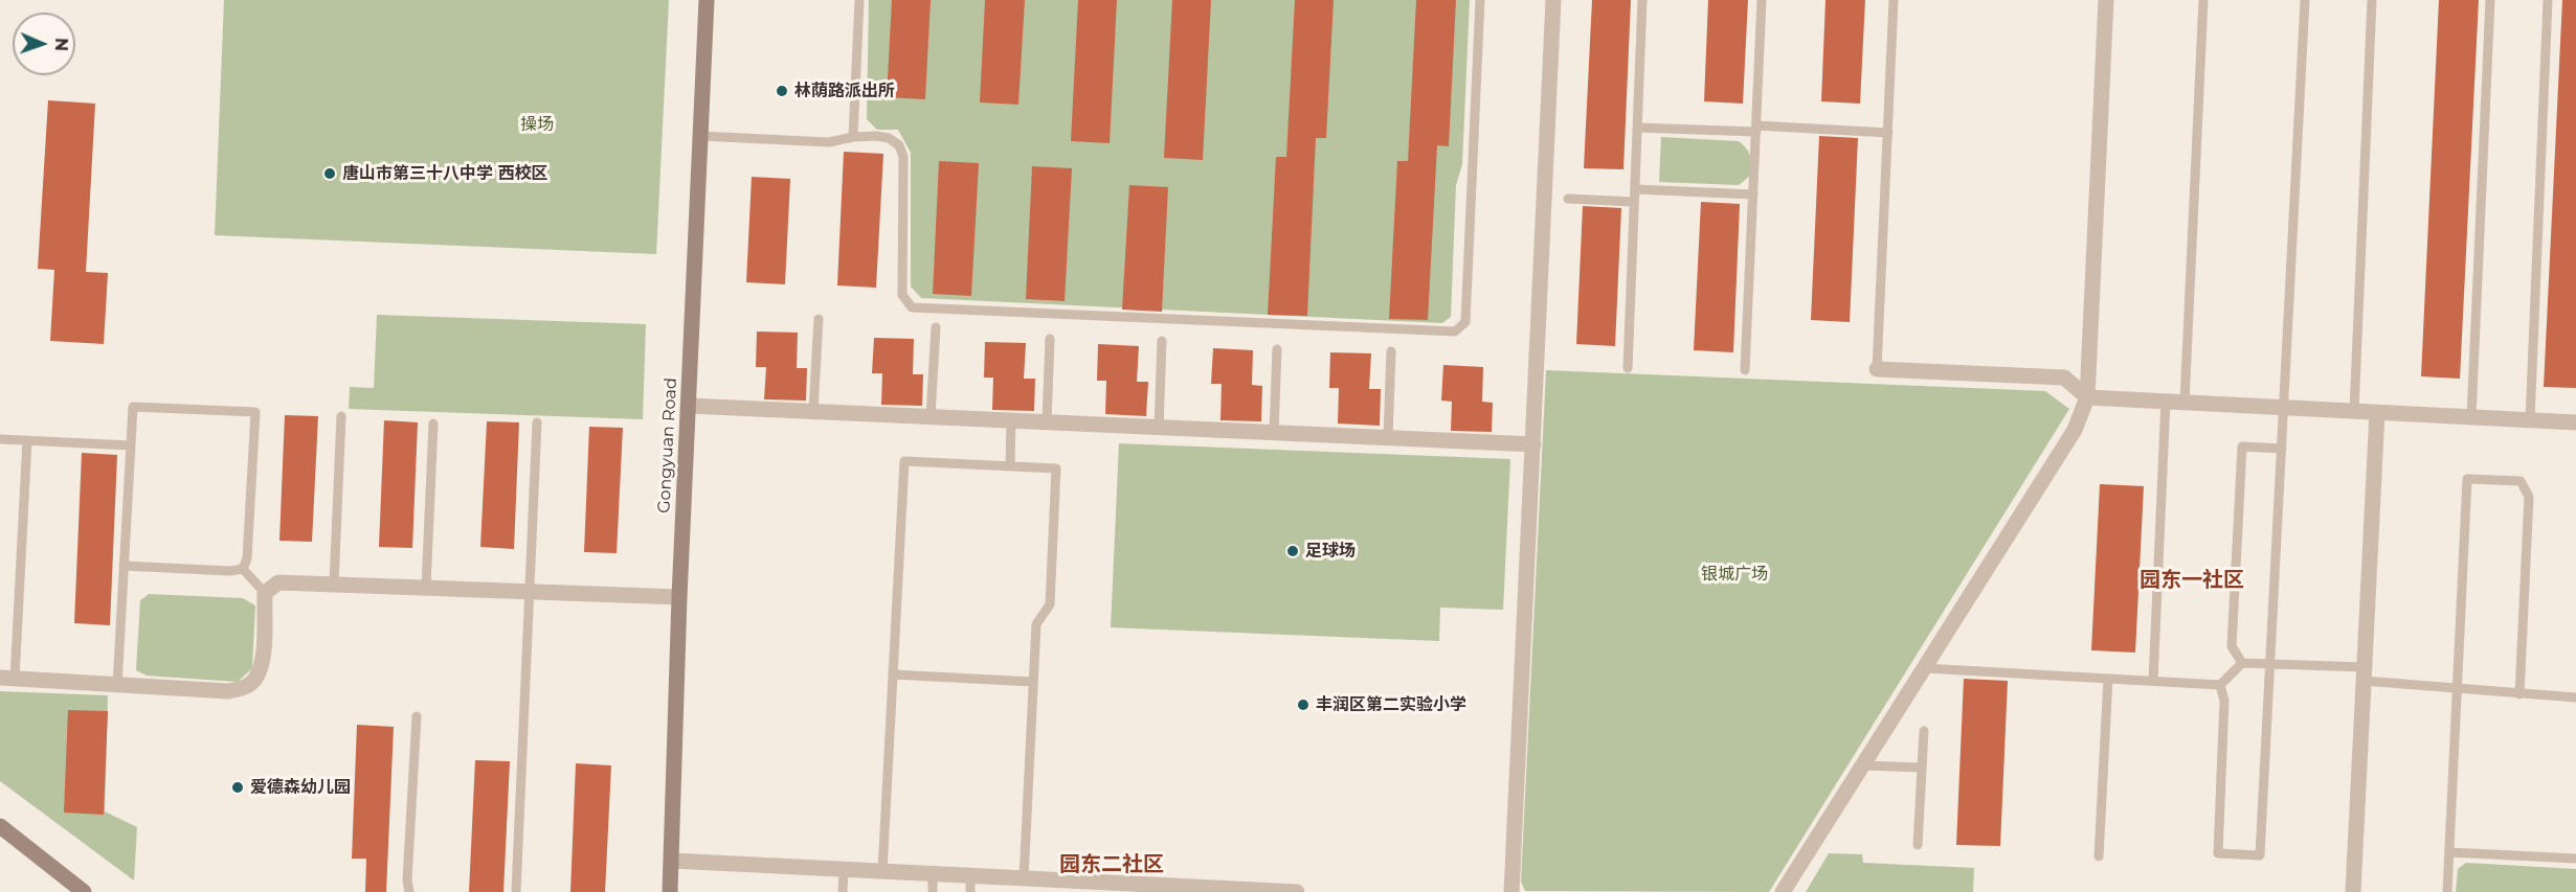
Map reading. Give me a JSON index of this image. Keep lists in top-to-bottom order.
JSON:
{
  "streets": {
    "main road": ["Gongyuan Road"]
  },
  "districts": ["园东一社区", "园东二社区"],
  "parks": ["操场", "银城广场"],
  "places": [
    "林荫路派出所",
    "唐山市第三十八中学 西校区",
    "足球场",
    "丰润区第二实验小学",
    "爱德森幼儿园"
  ],
  "north": "right"
}
